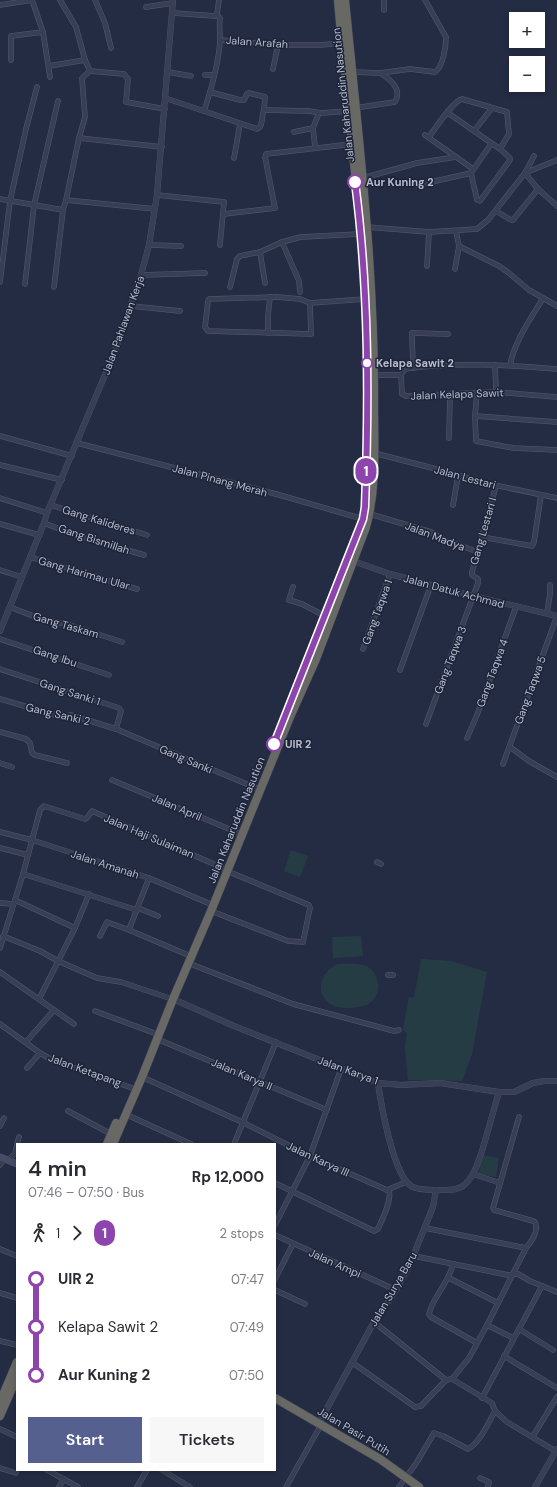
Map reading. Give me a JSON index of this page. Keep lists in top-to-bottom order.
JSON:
{
  "streets": {
    "highway": ["Jalan Kaharuddin Nasution", "Jalan Pasir Putih"],
    "street": [
      "Jalan Arafah",
      "Jalan Pahlawan Kerja",
      "Jalan Kelapa Sawit",
      "Jalan Lestari",
      "Jalan Pinang Merah",
      "Gang Kalideres",
      "Gang Lestari I",
      "Jalan Madya",
      "Gang Bismillah",
      "Gang Harimau Ular",
      "Jalan Datuk Achmad",
      "Gang Taqwa 1",
      "Gang Taskam",
      "Gang Ibu",
      "Gang Taqwa 3",
      "Gang Taqwa 4",
      "Gang Taqwa 5",
      "Gang Sanki 1",
      "Gang Sanki 2",
      "Gang Sanki",
      "Jalan April",
      "Jalan Haji Sulaiman",
      "Jalan Amanah",
      "Jalan Ketapang",
      "Jalan Karya 1",
      "Jalan Karya II",
      "Jalan Karya III",
      "Jalan Ampi",
      "Jalan Surya Baru"
    ]
  },
  "crossings": [
    ["Jalan Arafah", "Jalan Kaharuddin Nasution"],
    ["Jalan Kaharuddin Nasution", "Jalan Lestari"],
    ["Jalan Kaharuddin Nasution", "Jalan Pinang Merah"],
    ["Jalan Kaharuddin Nasution", "Jalan Madya"],
    ["Jalan Kaharuddin Nasution", "Jalan Datuk Achmad"],
    ["Jalan Kaharuddin Nasution", "Gang Sanki"],
    ["Jalan Kaharuddin Nasution", "Jalan April"],
    ["Jalan Kaharuddin Nasution", "Jalan Haji Sulaiman"],
    ["Jalan Kaharuddin Nasution", "Jalan Amanah"],
    ["Jalan Kaharuddin Nasution", "Jalan Ketapang"],
    ["Jalan Kaharuddin Nasution", "Jalan Karya 1"],
    ["Jalan Kaharuddin Nasution", "Jalan Karya II"],
    ["Jalan Kaharuddin Nasution", "Jalan Karya III"],
    ["Jalan Pahlawan Kerja", "Jalan Pinang Merah"],
    ["Jalan Pahlawan Kerja", "Gang Kalideres"],
    ["Jalan Pahlawan Kerja", "Gang Bismillah"],
    ["Jalan Pahlawan Kerja", "Gang Harimau Ular"],
    ["Jalan Pahlawan Kerja", "Gang Taskam"],
    ["Jalan Lestari", "Gang Lestari I"],
    ["Gang Lestari I", "Jalan Madya"],
    ["Gang Lestari I", "Jalan Datuk Achmad"],
    ["Gang Lestari I", "Gang Taqwa 3"],
    ["Jalan Datuk Achmad", "Gang Taqwa 1"],
    ["Jalan Datuk Achmad", "Gang Taqwa 3"],
    ["Jalan Datuk Achmad", "Gang Taqwa 4"],
    ["Jalan Datuk Achmad", "Gang Taqwa 5"],
    ["Gang Sanki 1", "Gang Sanki 2"],
    ["Gang Sanki 1", "Gang Sanki"],
    ["Gang Sanki 2", "Gang Sanki"],
    ["Jalan Haji Sulaiman", "Jalan Amanah"],
    ["Jalan Ampi", "Jalan Surya Baru"],
    ["Jalan Surya Baru", "Jalan Pasir Putih"]
  ],
  "places": ["Aur Kuning 2", "Kelapa Sawit 2", "UIR 2"],
  "lines": ["bus line 1"],
  "page": {
    "on_map": "1",
    "map_buttons": ["+", "−"],
    "heading": ["4 min", "07:46 – 07:50 · Bus", "Rp 12,000"],
    "legs": ["1", "1", "2 stops"],
    "list": [
      {
        "name": "UIR 2",
        "value": "07:47"
      },
      {
        "name": "Kelapa Sawit 2",
        "value": "07:49"
      },
      {
        "name": "Aur Kuning 2",
        "value": "07:50"
      }
    ],
    "buttons": ["Start", "Tickets"]
  }
}
